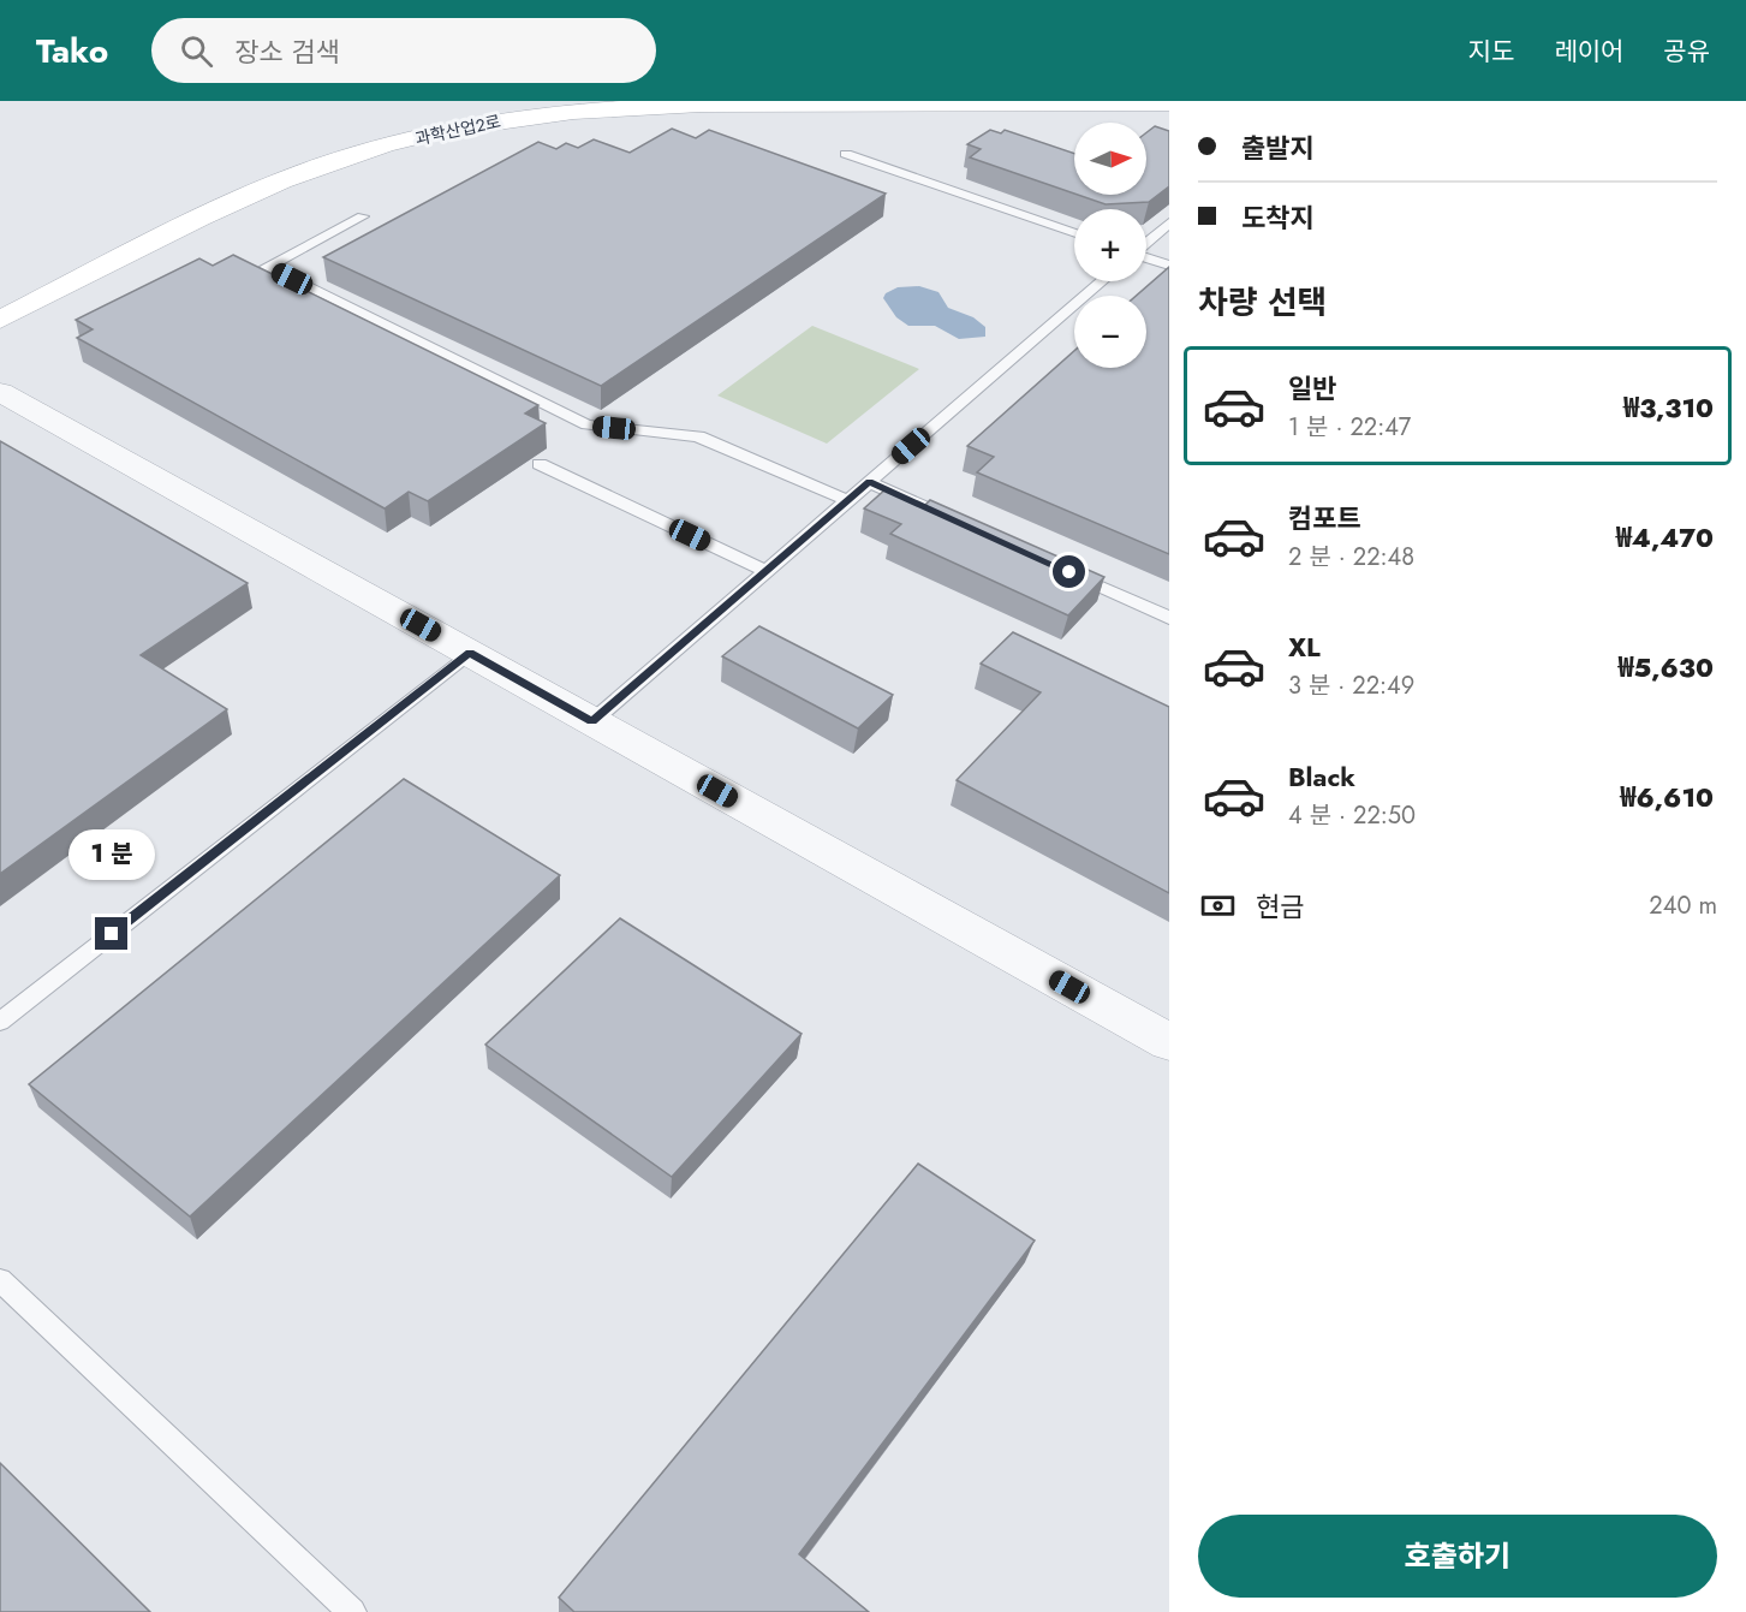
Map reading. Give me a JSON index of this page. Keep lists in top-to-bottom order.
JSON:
{
  "streets": {
    "street": ["과학산업2로"]
  },
  "north": "right",
  "page": {
    "header": "Tako",
    "search": "장소 검색",
    "nav": ["지도", "레이어", "공유"],
    "banner": ["출발지", "도착지"],
    "map_buttons": ["+", "−"],
    "heading": "차량 선택",
    "list": [
      {
        "name": "일반",
        "note": "1 분 · 22:47",
        "value": "₩3,310"
      },
      {
        "name": "컴포트",
        "note": "2 분 · 22:48",
        "value": "₩4,470"
      },
      {
        "name": "XL",
        "note": "3 분 · 22:49",
        "value": "₩5,630"
      },
      {
        "name": "Black",
        "note": "4 분 · 22:50",
        "value": "₩6,610"
      }
    ],
    "bubble": "1 분",
    "pay": ["현금", "240 m"],
    "buttons": "호출하기"
  }
}
